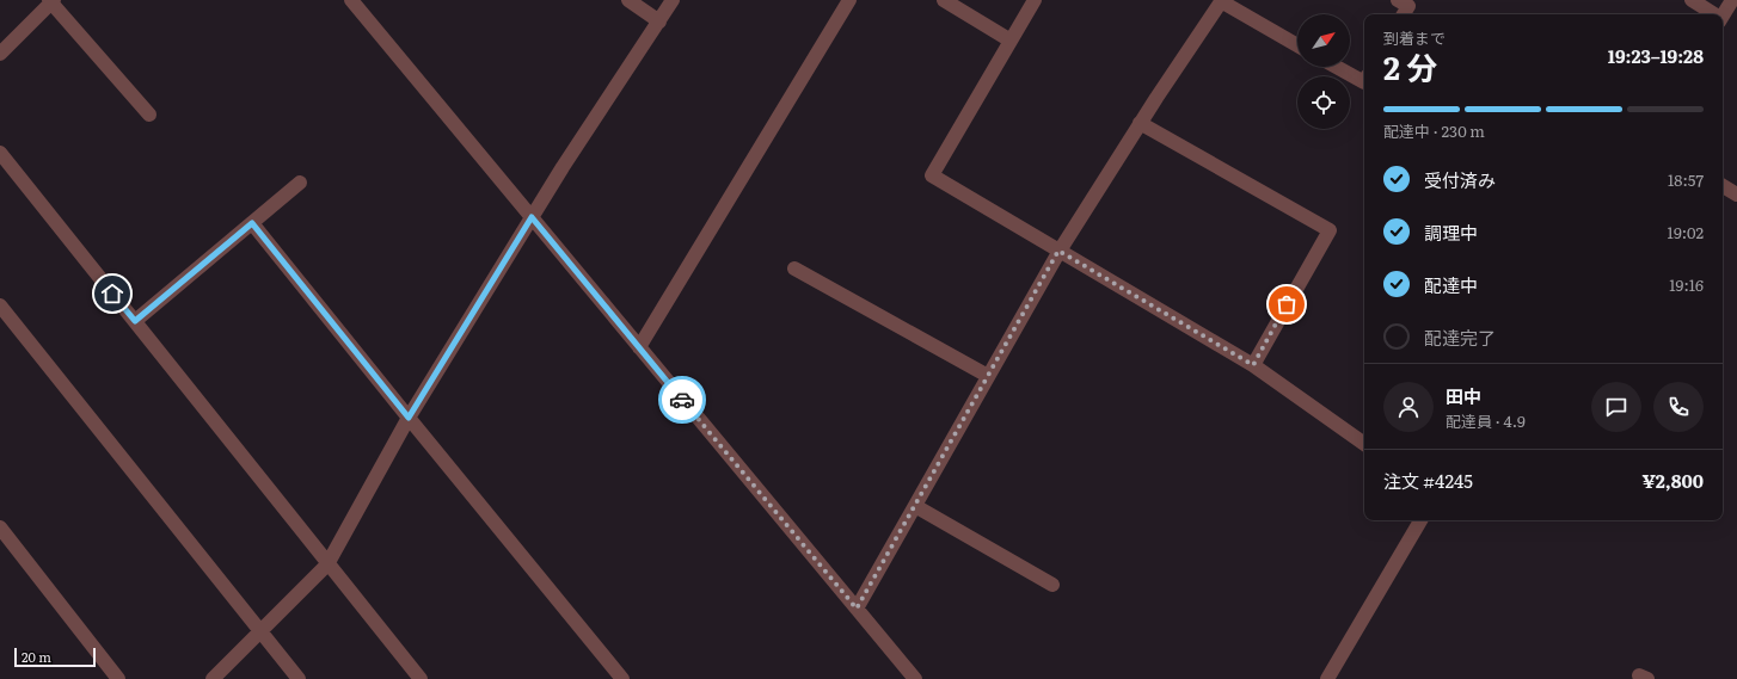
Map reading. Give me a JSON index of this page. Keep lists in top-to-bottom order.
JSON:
{
  "scale_bar": "20 m",
  "north": "top right",
  "page": {
    "heading": ["2 分", "到着まで", "19:23–19:28"],
    "panel": [
      "田中",
      "配達員 · 4.9",
      "注文 #4245",
      "¥2,800"
    ],
    "bar": "配達中 · 230 m",
    "list": [
      ["受付済み", "18:57"],
      ["調理中", "19:02"],
      ["配達中", "19:16"],
      "配達完了"
    ],
    "scale": "20 m"
  }
}
